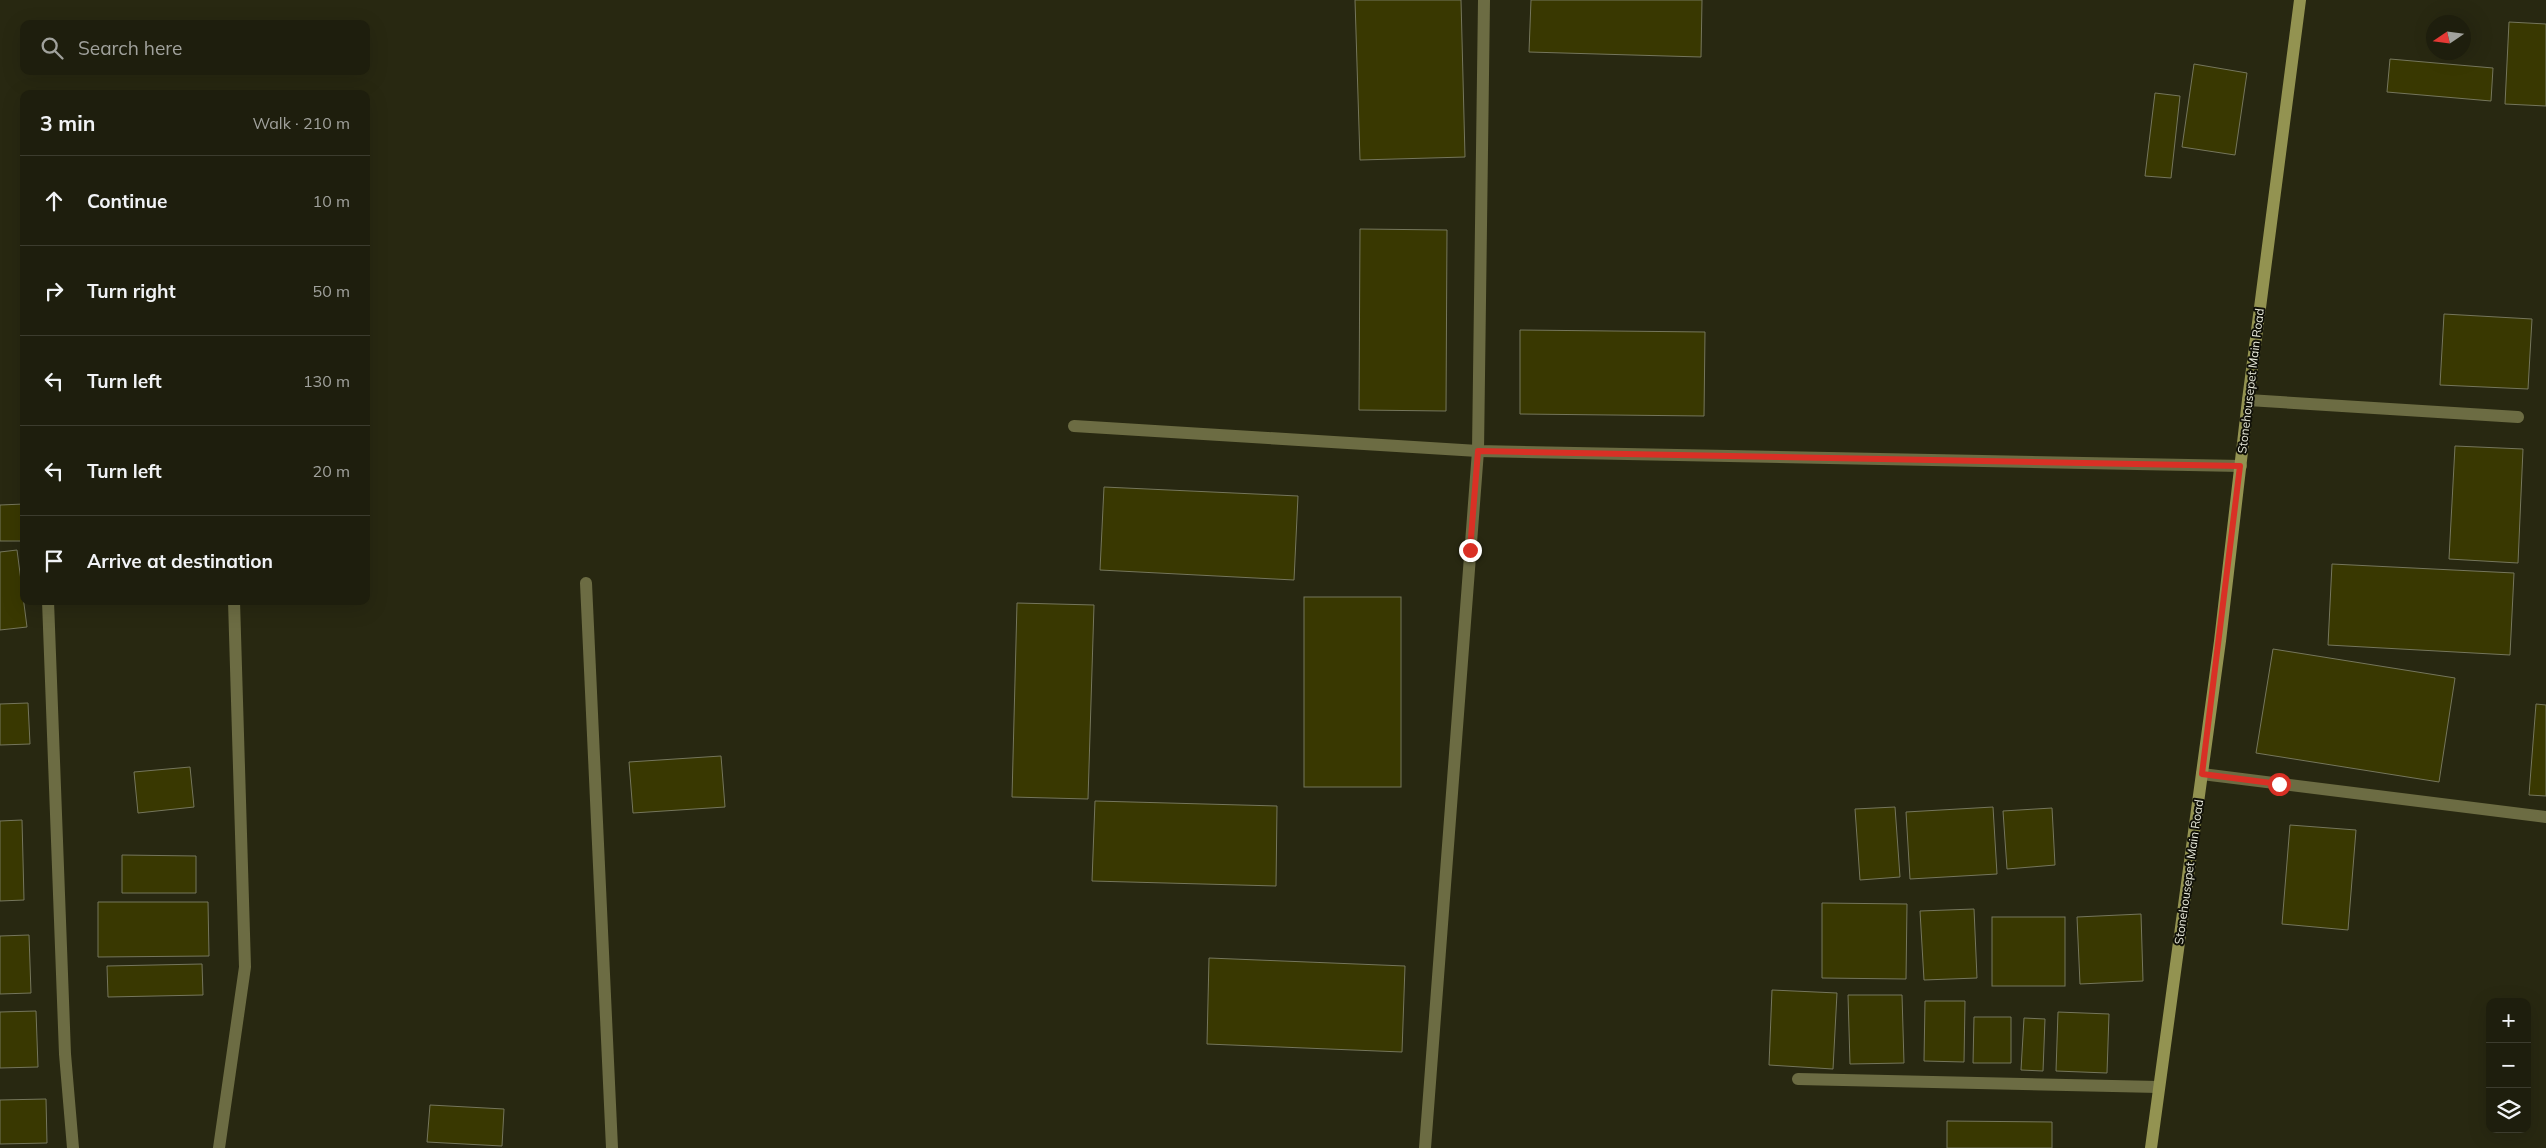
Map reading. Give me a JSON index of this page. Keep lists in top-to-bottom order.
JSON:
{
  "streets": {
    "main road": ["Stonehousepet Main Road"]
  },
  "north": "left",
  "page": {
    "search": "Search here",
    "heading": ["3 min", "Walk · 210 m"],
    "list": [
      ["Continue", "10 m"],
      ["Turn right", "50 m"],
      ["Turn left", "130 m"],
      ["Turn left", "20 m"],
      "Arrive at destination"
    ],
    "map_buttons": ["+", "−"]
  }
}
